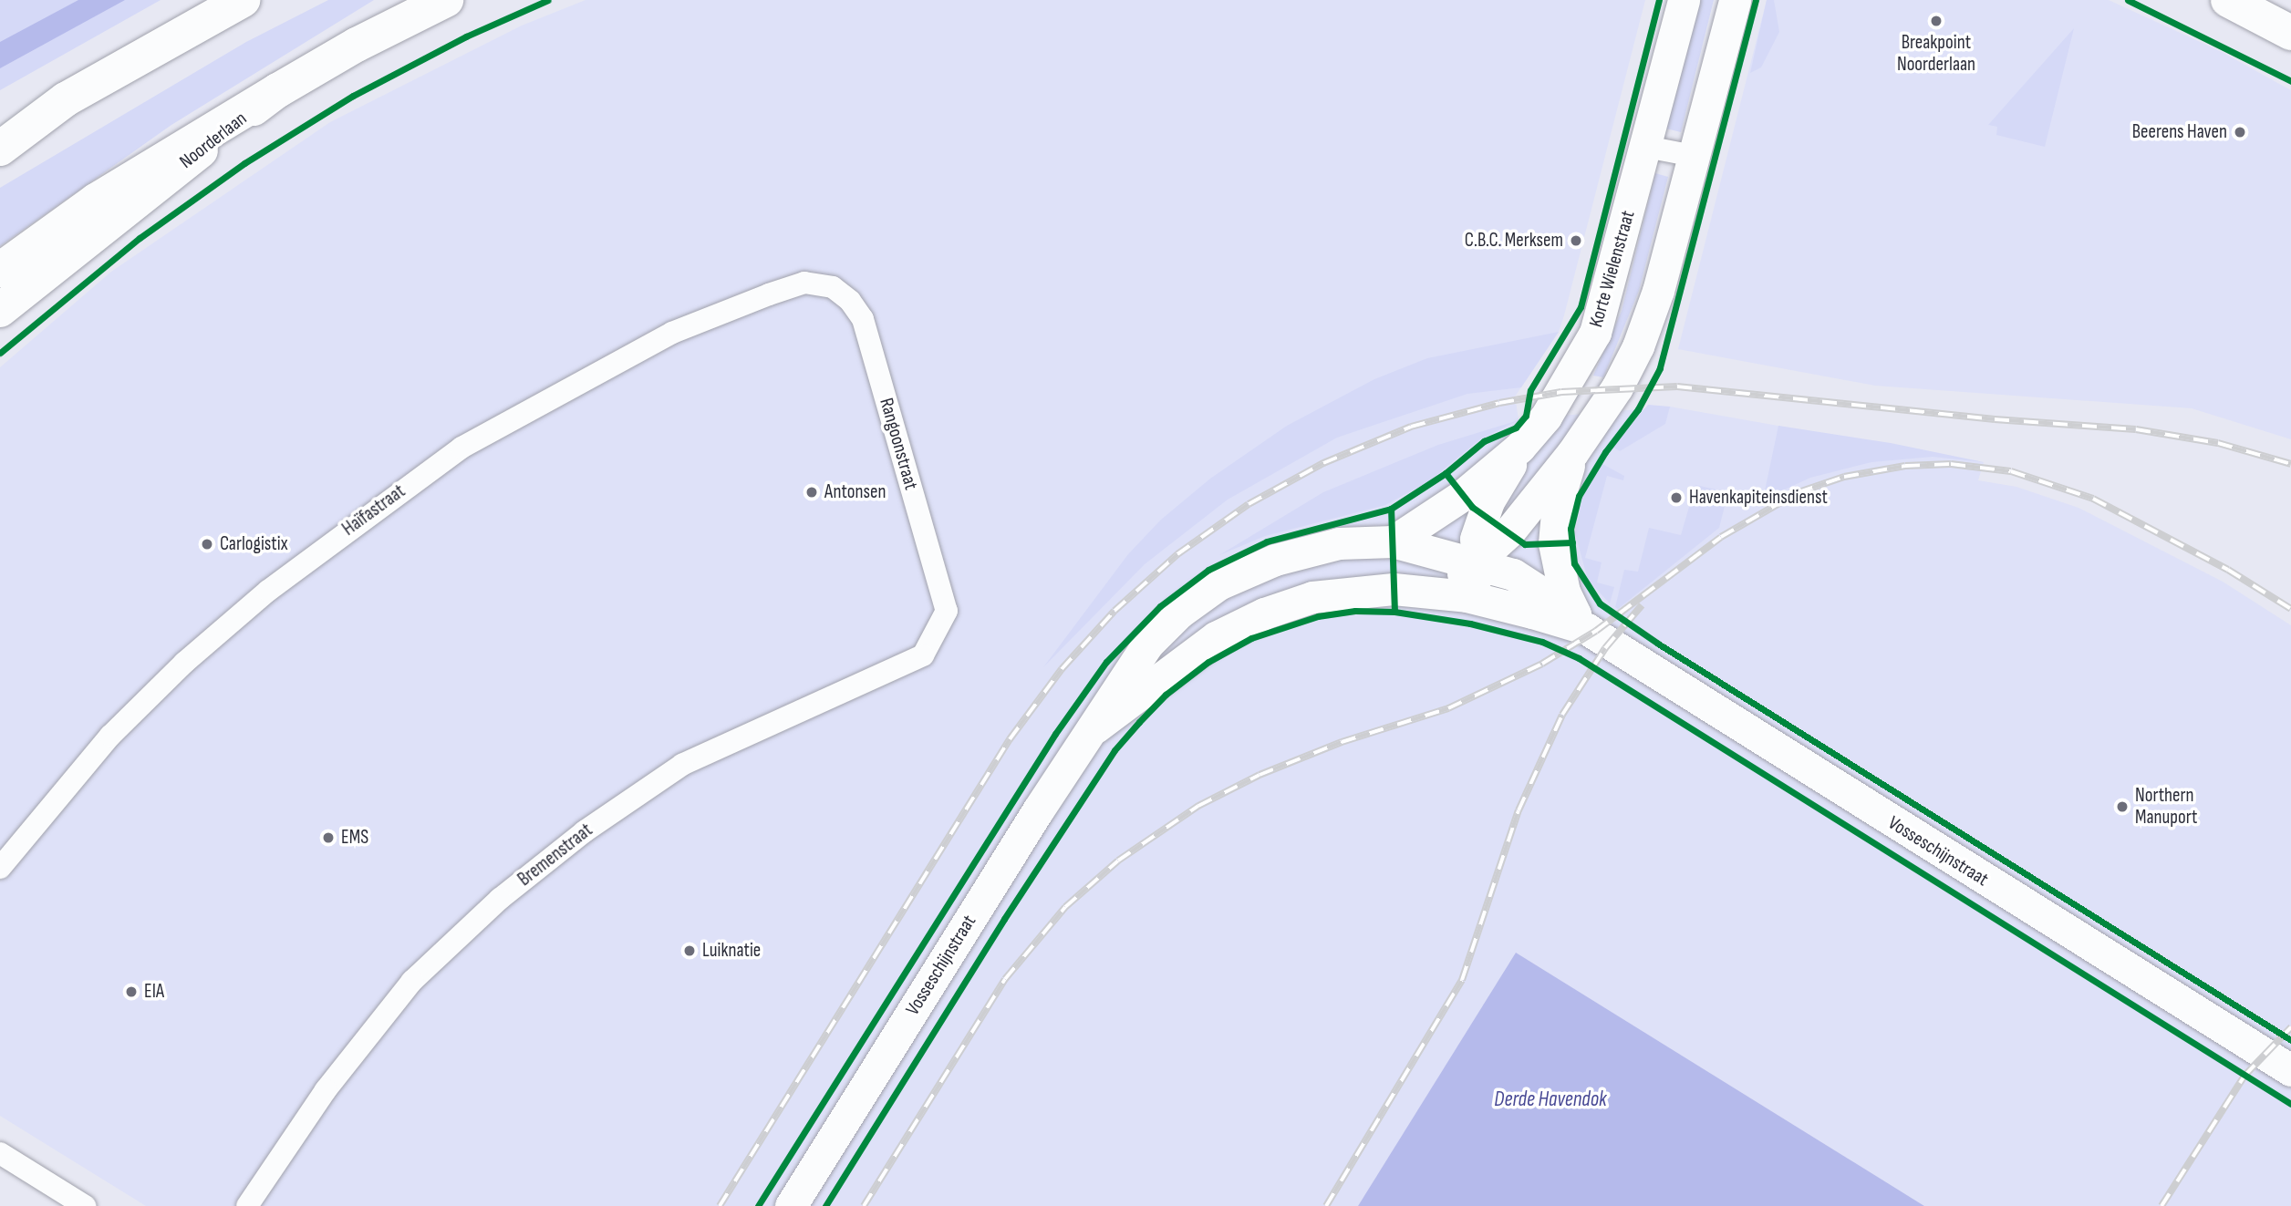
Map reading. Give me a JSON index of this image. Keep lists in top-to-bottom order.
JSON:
{
  "streets": {
    "main road": ["Noorderlaan"],
    "street": [
      "Korte Wielenstraat",
      "Rangoonstraat",
      "Haïfastraat",
      "Vosseschijnstraat",
      "Bremenstraat"
    ]
  },
  "crossings": [
    ["Korte Wielenstraat", "Vosseschijnstraat"],
    ["Rangoonstraat", "Haïfastraat"],
    ["Rangoonstraat", "Bremenstraat"]
  ],
  "water": ["Derde Havendok"],
  "places": [
    "Breakpoint Noorderlaan",
    "Beerens Haven",
    "C.B.C. Merksem",
    "Antonsen",
    "Havenkapiteinsdienst",
    "Carlogistix",
    "Northern Manuport",
    "EMS",
    "Luiknatie",
    "EIA"
  ]
}
